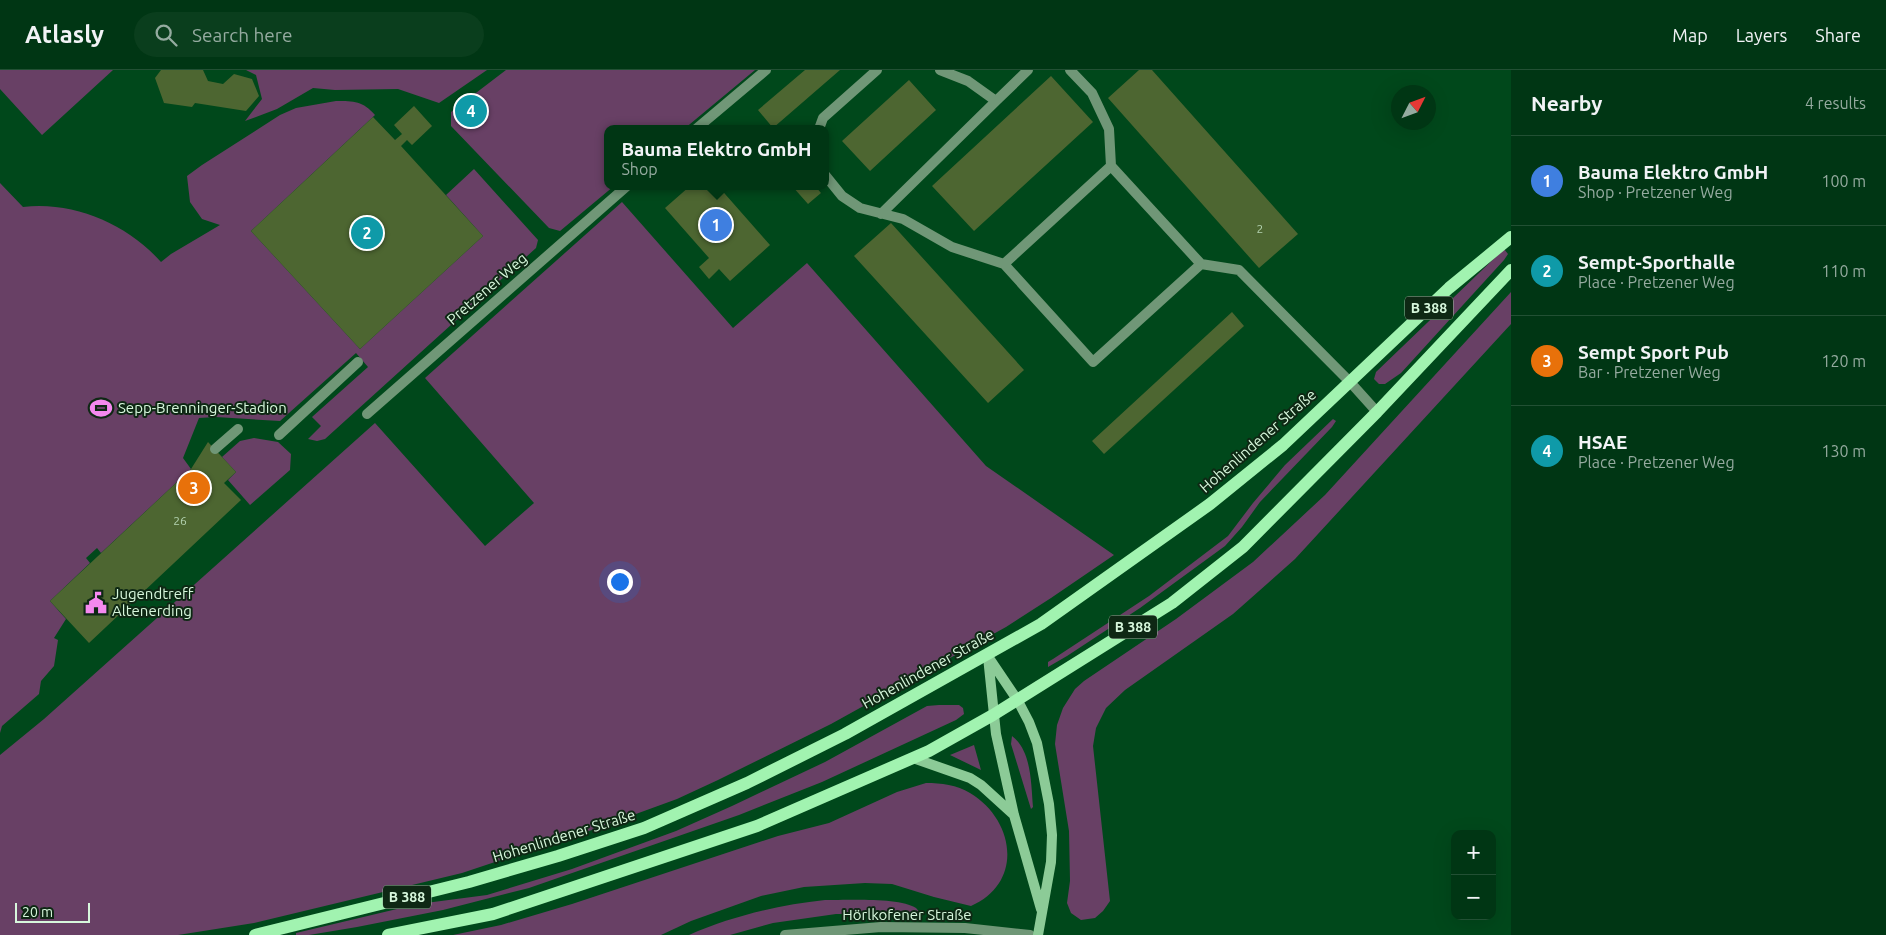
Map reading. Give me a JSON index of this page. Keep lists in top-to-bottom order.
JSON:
{
  "streets": {
    "main road": ["B 388", "Hohenlindener Straße"],
    "street": ["Pretzener Weg", "Hörlkofener Straße"]
  },
  "places": {
    "sports": ["Sepp-Brenninger-Stadion"],
    "public building": ["Jugendtreff Altenerding"]
  },
  "house_numbers": ["2", "26"],
  "scale_bar": "20 m",
  "north": "top right",
  "page": {
    "header": "Atlasly",
    "search": "Search here",
    "nav": ["Map", "Layers", "Share"],
    "heading": ["Nearby", "4 results"],
    "pins": [
      "4",
      "1",
      "2",
      "3"
    ],
    "popup": ["Bauma Elektro GmbH", "Shop"],
    "list": [
      {
        "mark": "1",
        "name": "Bauma Elektro GmbH",
        "note": "Shop · Pretzener Weg",
        "value": "100 m"
      },
      {
        "mark": "2",
        "name": "Sempt-Sporthalle",
        "note": "Place · Pretzener Weg",
        "value": "110 m"
      },
      {
        "mark": "3",
        "name": "Sempt Sport Pub",
        "note": "Bar · Pretzener Weg",
        "value": "120 m"
      },
      {
        "mark": "4",
        "name": "HSAE",
        "note": "Place · Pretzener Weg",
        "value": "130 m"
      }
    ],
    "map_buttons": ["+", "−"],
    "scale": "20 m"
  }
}
